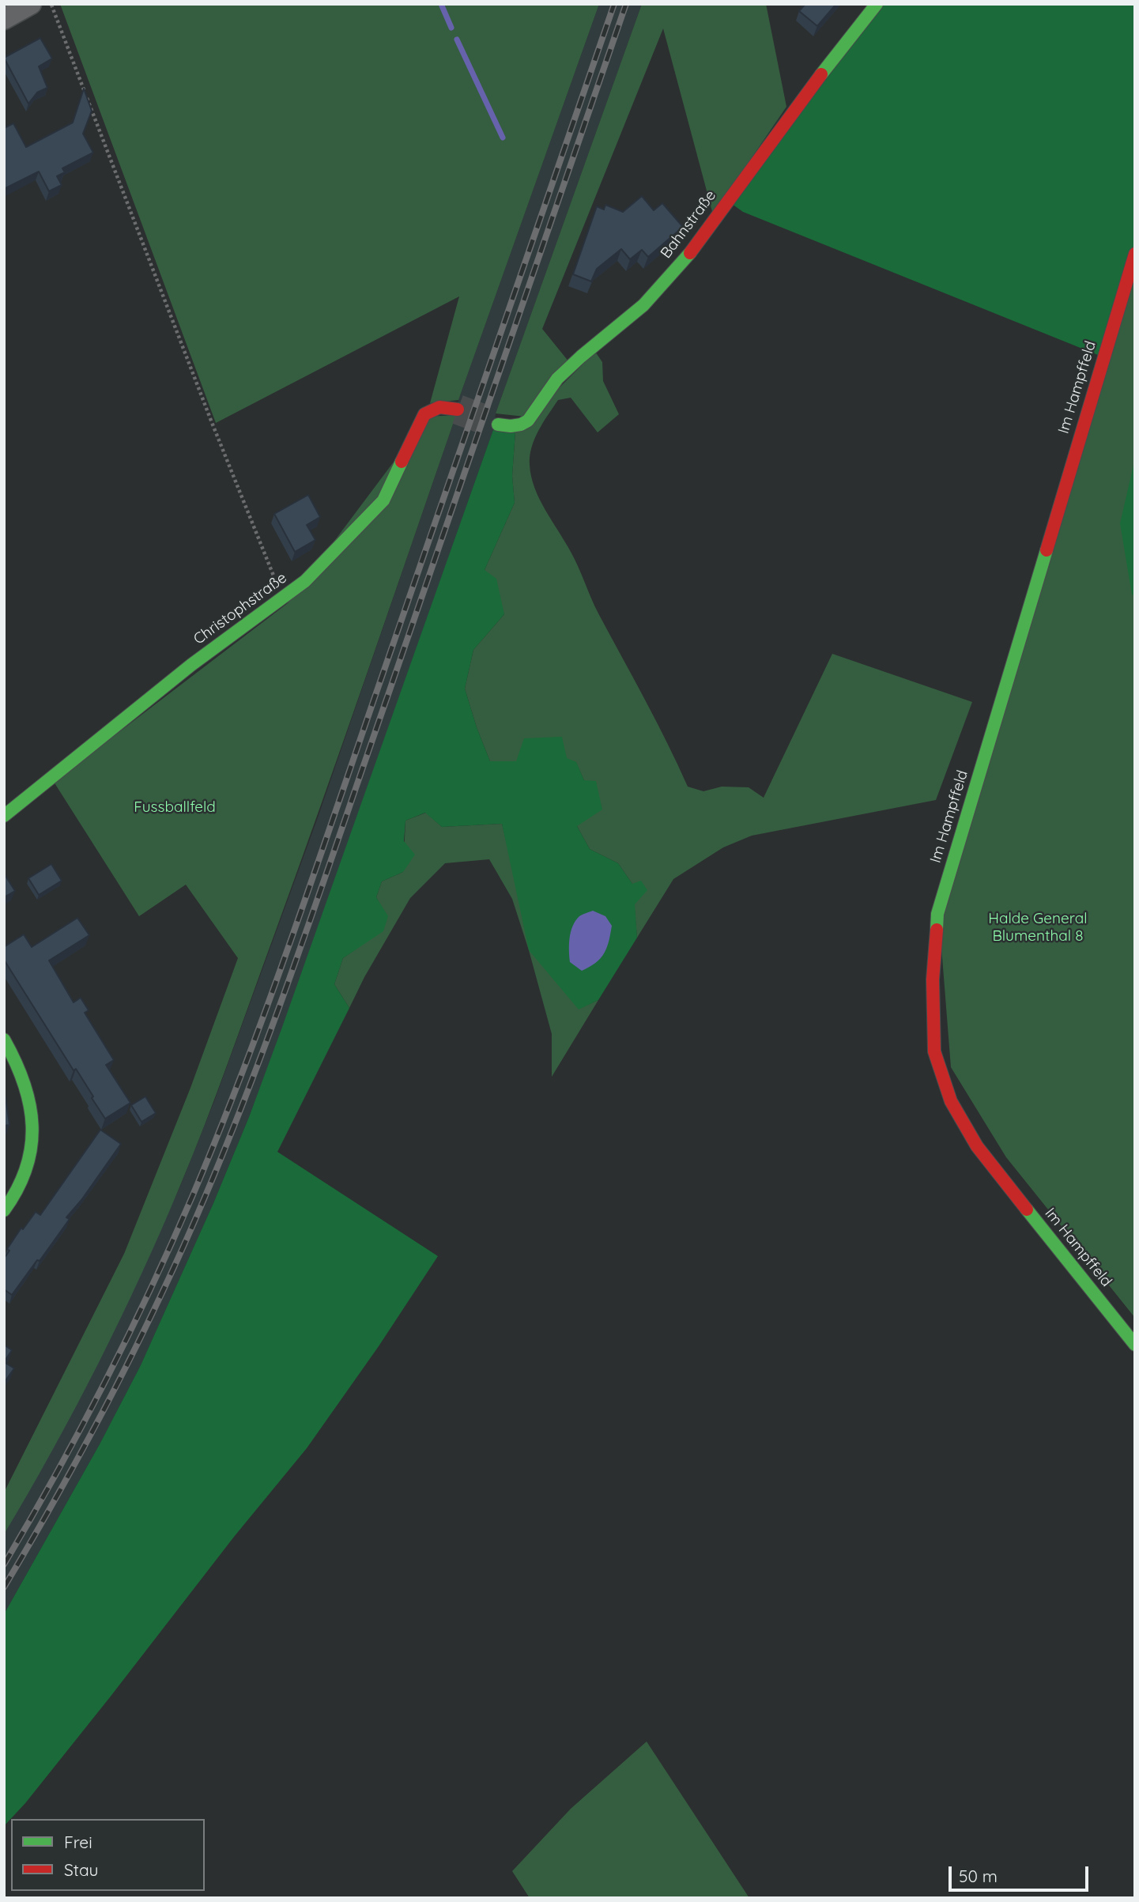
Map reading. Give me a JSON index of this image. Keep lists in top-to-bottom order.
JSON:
{
  "streets": {
    "street": ["Bahnstraße", "Im Hampffeld", "Christophstraße"]
  },
  "parks": ["Fussballfeld", "Halde General Blumenthal 8"],
  "legend": ["Frei", "Stau"],
  "scale_bar": "50 m"
}
